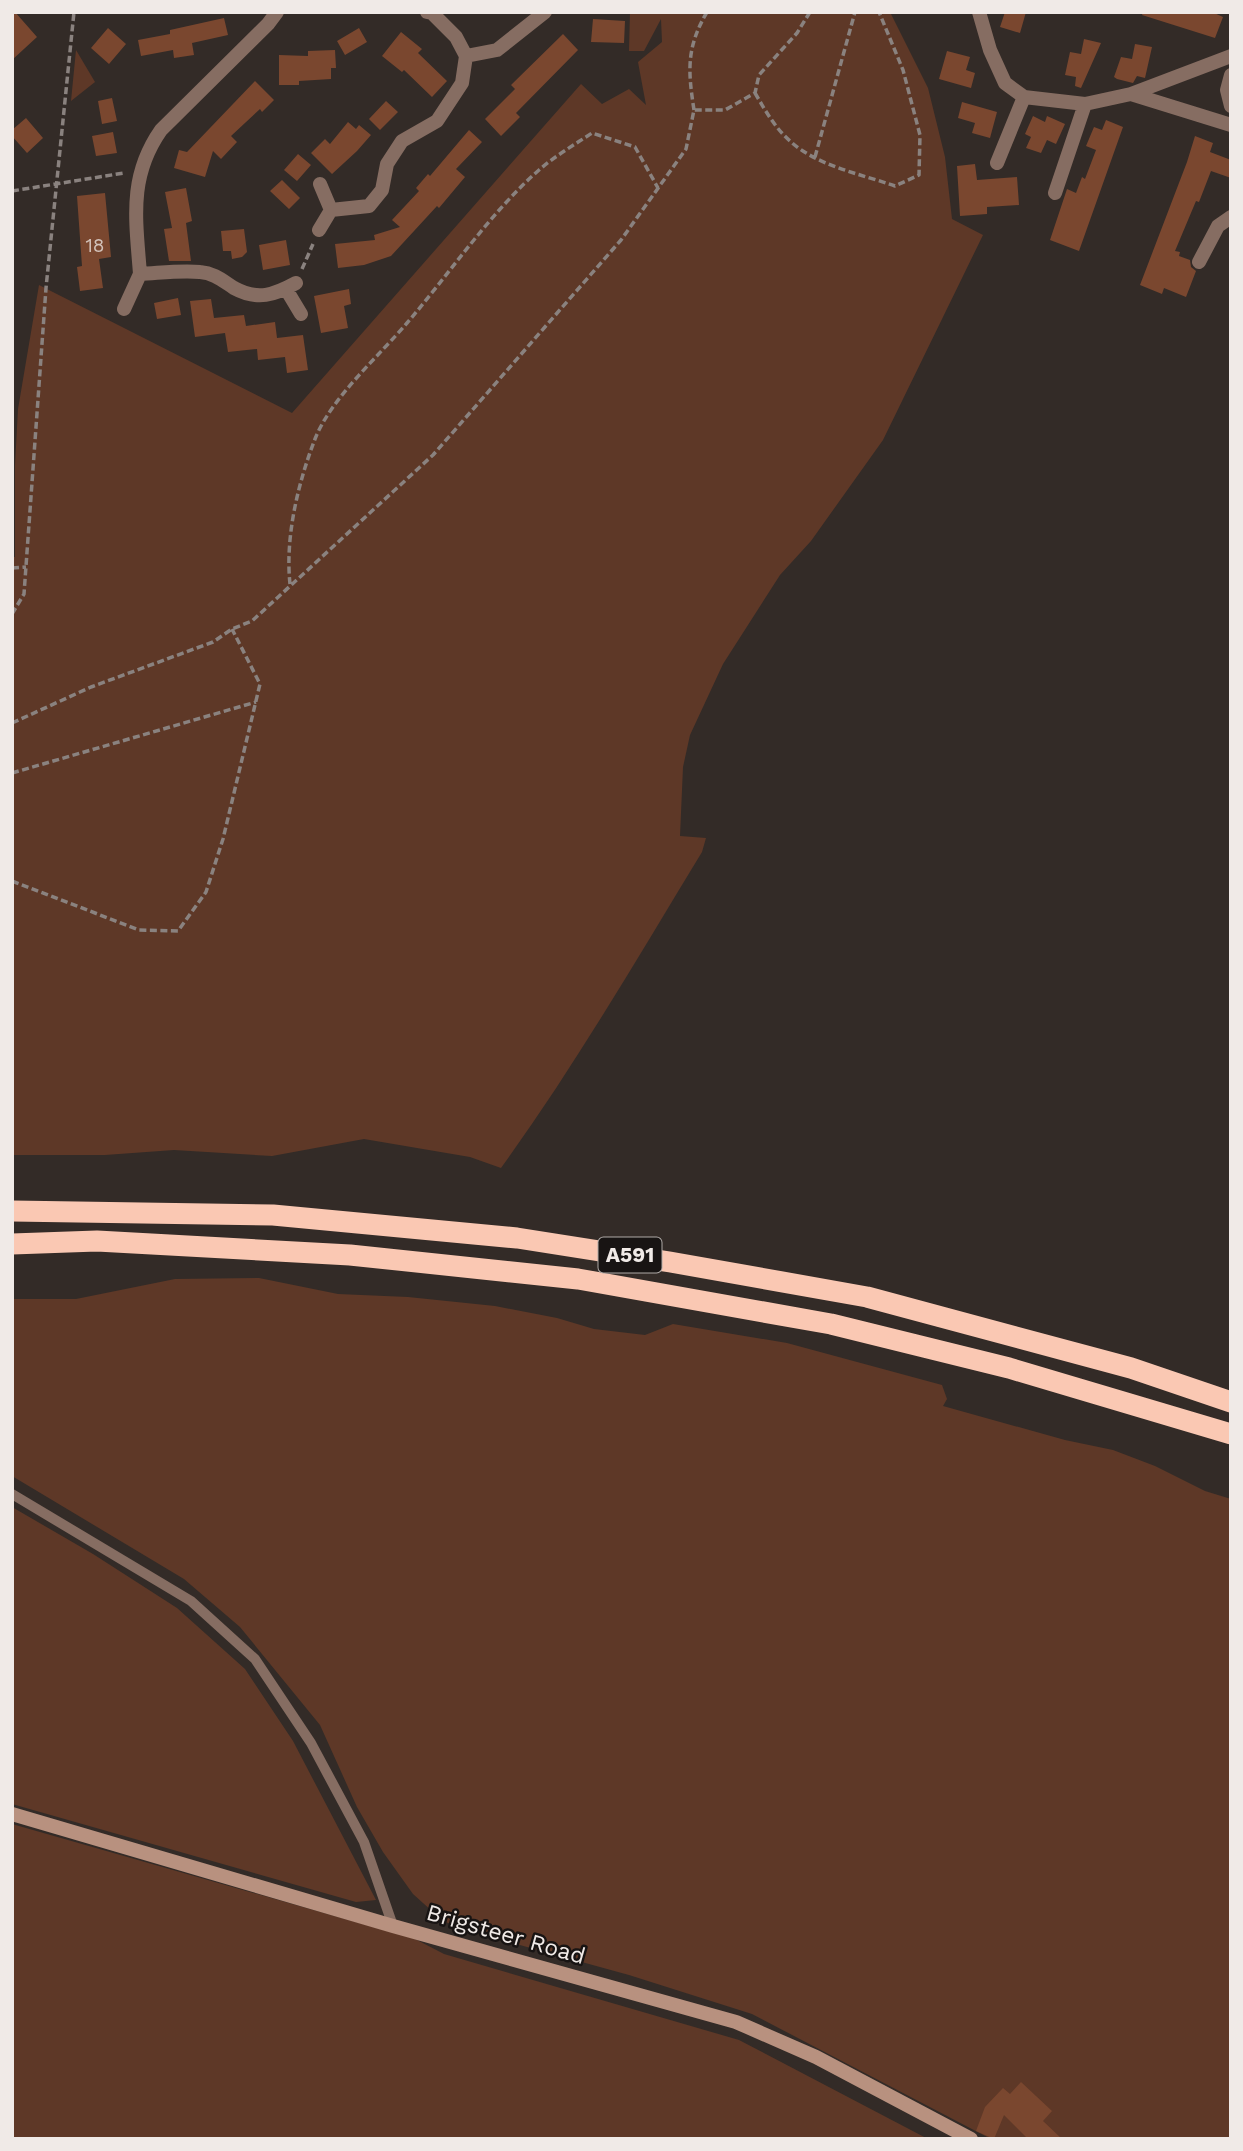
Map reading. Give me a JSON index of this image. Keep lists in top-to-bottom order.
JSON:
{
  "streets": {
    "highway": ["A591"],
    "street": ["Brigsteer Road"]
  },
  "house_numbers": ["18"]
}
